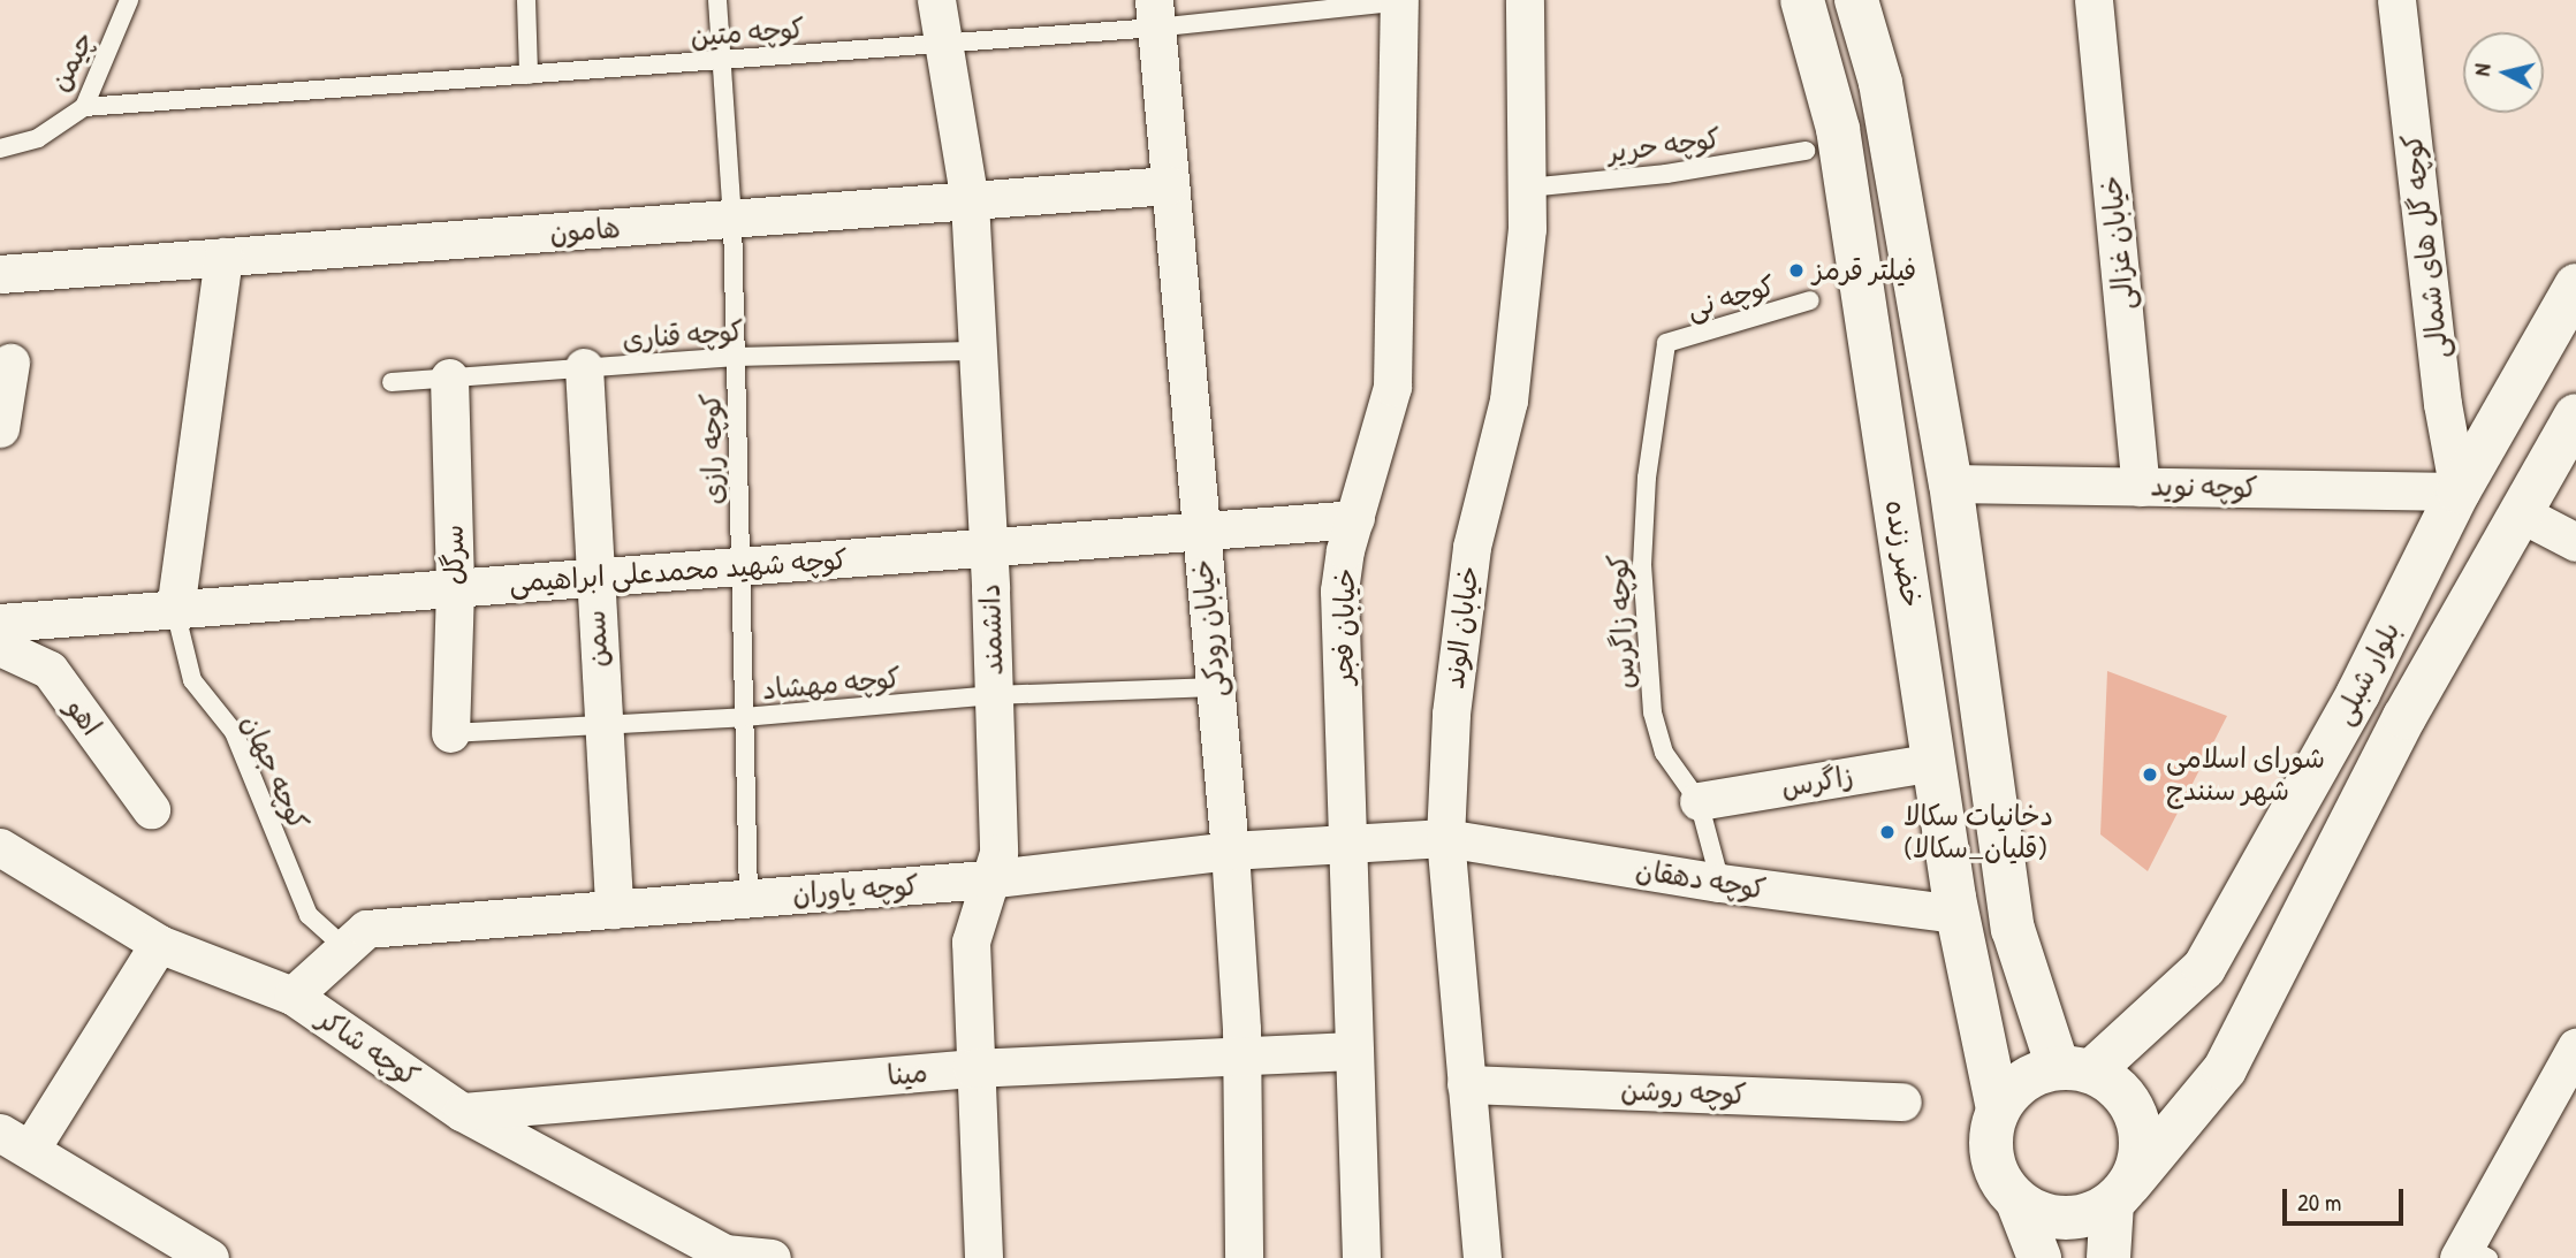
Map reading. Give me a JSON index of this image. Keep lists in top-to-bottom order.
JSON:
{
  "streets": {
    "street": [
      "هامون",
      "خیابان غزالی",
      "کوچه گل های شمالی",
      "کوچه نوید",
      "خضر زنده",
      "سرگل",
      "کوچه شهید محمدعلی ابراهیمی",
      "خیابان فجر",
      "خیابان الوند",
      "خیابان رودکی",
      "دانشمند",
      "سمن",
      "بلوار شبلی",
      "اهو",
      "زاگرس",
      "کوچه دهقان",
      "کوچه یاوران",
      "کوچه شاکر",
      "مینا",
      "کوچه روشن"
    ],
    "lane": [
      "کوچه متین",
      "چیمن",
      "کوچه حریر",
      "کوچه نی",
      "کوچه قناری",
      "کوچه رازی",
      "کوچه زاگرس",
      "کوچه مهشاد",
      "کوچه جهان"
    ]
  },
  "crossings": [
    ["کوچه متین", "چیمن"],
    ["کوچه متین", "کوچه رازی"],
    ["کوچه متین", "خیابان فجر"],
    ["کوچه متین", "خیابان رودکی"],
    ["کوچه متین", "دانشمند"],
    ["کوچه حریر", "خیابان الوند"],
    ["هامون", "کوچه رازی"],
    ["هامون", "خیابان رودکی"],
    ["هامون", "دانشمند"],
    ["خیابان غزالی", "کوچه نوید"],
    ["کوچه گل های شمالی", "کوچه نوید"],
    ["کوچه گل های شمالی", "بلوار شبلی"],
    ["کوچه نی", "کوچه زاگرس"],
    ["کوچه قناری", "کوچه رازی"],
    ["کوچه قناری", "سرگل"],
    ["کوچه قناری", "دانشمند"],
    ["کوچه قناری", "سمن"],
    ["کوچه رازی", "کوچه شهید محمدعلی ابراهیمی"],
    ["کوچه رازی", "کوچه مهشاد"],
    ["کوچه رازی", "کوچه یاوران"],
    ["کوچه نوید", "خضر زنده"],
    ["کوچه نوید", "بلوار شبلی"],
    ["خضر زنده", "بلوار شبلی"],
    ["خضر زنده", "زاگرس"],
    ["خضر زنده", "کوچه دهقان"],
    ["سرگل", "کوچه شهید محمدعلی ابراهیمی"],
    ["سرگل", "کوچه مهشاد"],
    ["کوچه شهید محمدعلی ابراهیمی", "خیابان فجر"],
    ["کوچه شهید محمدعلی ابراهیمی", "خیابان رودکی"],
    ["کوچه شهید محمدعلی ابراهیمی", "دانشمند"],
    ["کوچه شهید محمدعلی ابراهیمی", "سمن"],
    ["کوچه شهید محمدعلی ابراهیمی", "کوچه جهان"],
    ["کوچه زاگرس", "زاگرس"],
    ["کوچه زاگرس", "کوچه دهقان"],
    ["خیابان فجر", "کوچه یاوران"],
    ["خیابان فجر", "مینا"],
    ["خیابان الوند", "کوچه دهقان"],
    ["خیابان الوند", "کوچه یاوران"],
    ["خیابان الوند", "کوچه روشن"],
    ["خیابان رودکی", "کوچه مهشاد"],
    ["خیابان رودکی", "کوچه یاوران"],
    ["خیابان رودکی", "مینا"],
    ["دانشمند", "کوچه مهشاد"],
    ["دانشمند", "کوچه یاوران"],
    ["دانشمند", "مینا"],
    ["سمن", "کوچه مهشاد"],
    ["سمن", "کوچه یاوران"],
    ["کوچه جهان", "کوچه یاوران"],
    ["کوچه دهقان", "کوچه یاوران"],
    ["کوچه یاوران", "کوچه شاکر"],
    ["کوچه شاکر", "مینا"]
  ],
  "places": ["فیلتر قرمز", "شورای اسلامی شهر سنندج", "دخانیات سکالا (قلیان_سکالا)"],
  "scale_bar": "20 m",
  "north": "left"
}
